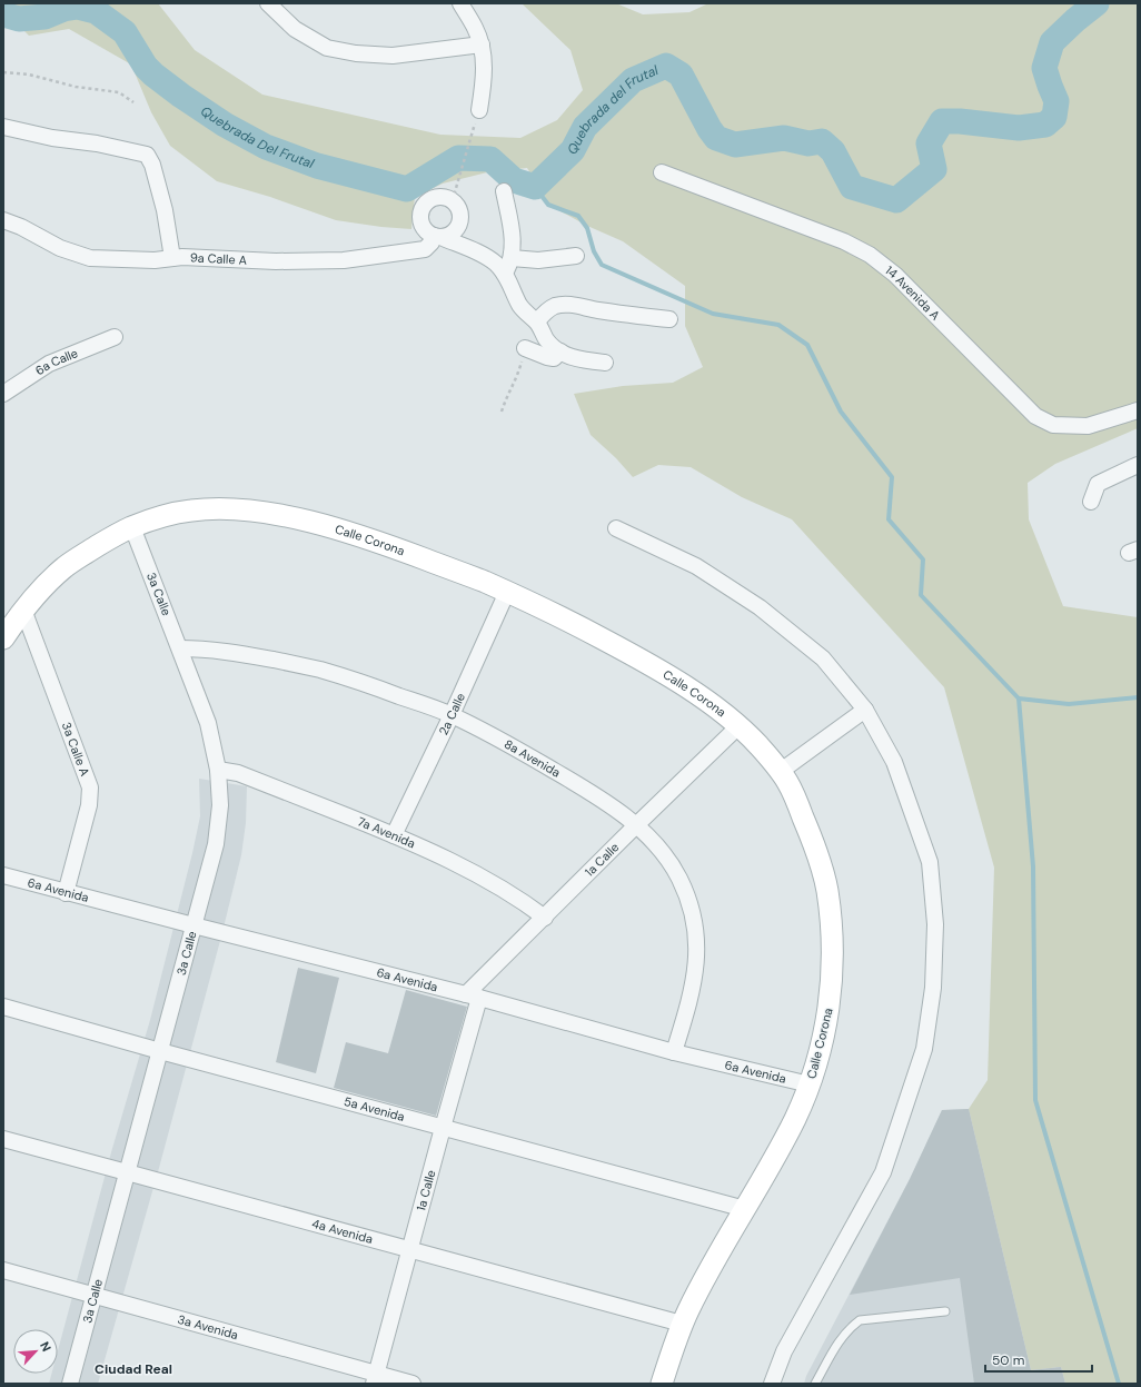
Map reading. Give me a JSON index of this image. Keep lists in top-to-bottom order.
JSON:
{
  "streets": {
    "street": [
      "9a Calle A",
      "14 Avenida A",
      "6a Calle",
      "Calle Corona",
      "3a Calle",
      "2a Calle",
      "3a Calle A",
      "8a Avenida",
      "7a Avenida",
      "1a Calle",
      "6a Avenida",
      "5a Avenida",
      "4a Avenida",
      "3a Avenida"
    ]
  },
  "crossings": [
    ["Calle Corona", "3a Calle"],
    ["Calle Corona", "2a Calle"],
    ["Calle Corona", "3a Calle A"],
    ["Calle Corona", "1a Calle"],
    ["Calle Corona", "6a Avenida"],
    ["Calle Corona", "5a Avenida"],
    ["Calle Corona", "4a Avenida"],
    ["3a Calle", "8a Avenida"],
    ["3a Calle", "7a Avenida"],
    ["3a Calle", "6a Avenida"],
    ["3a Calle", "5a Avenida"],
    ["3a Calle", "4a Avenida"],
    ["3a Calle", "3a Avenida"],
    ["2a Calle", "8a Avenida"],
    ["2a Calle", "7a Avenida"],
    ["3a Calle A", "6a Avenida"],
    ["8a Avenida", "1a Calle"],
    ["8a Avenida", "6a Avenida"],
    ["7a Avenida", "1a Calle"],
    ["1a Calle", "6a Avenida"],
    ["1a Calle", "5a Avenida"],
    ["1a Calle", "4a Avenida"],
    ["1a Calle", "3a Avenida"]
  ],
  "districts": ["Ciudad Real"],
  "water": ["Quebrada del Frutal", "Quebrada Del Frutal"],
  "scale_bar": "50 m",
  "north": "top right"
}
